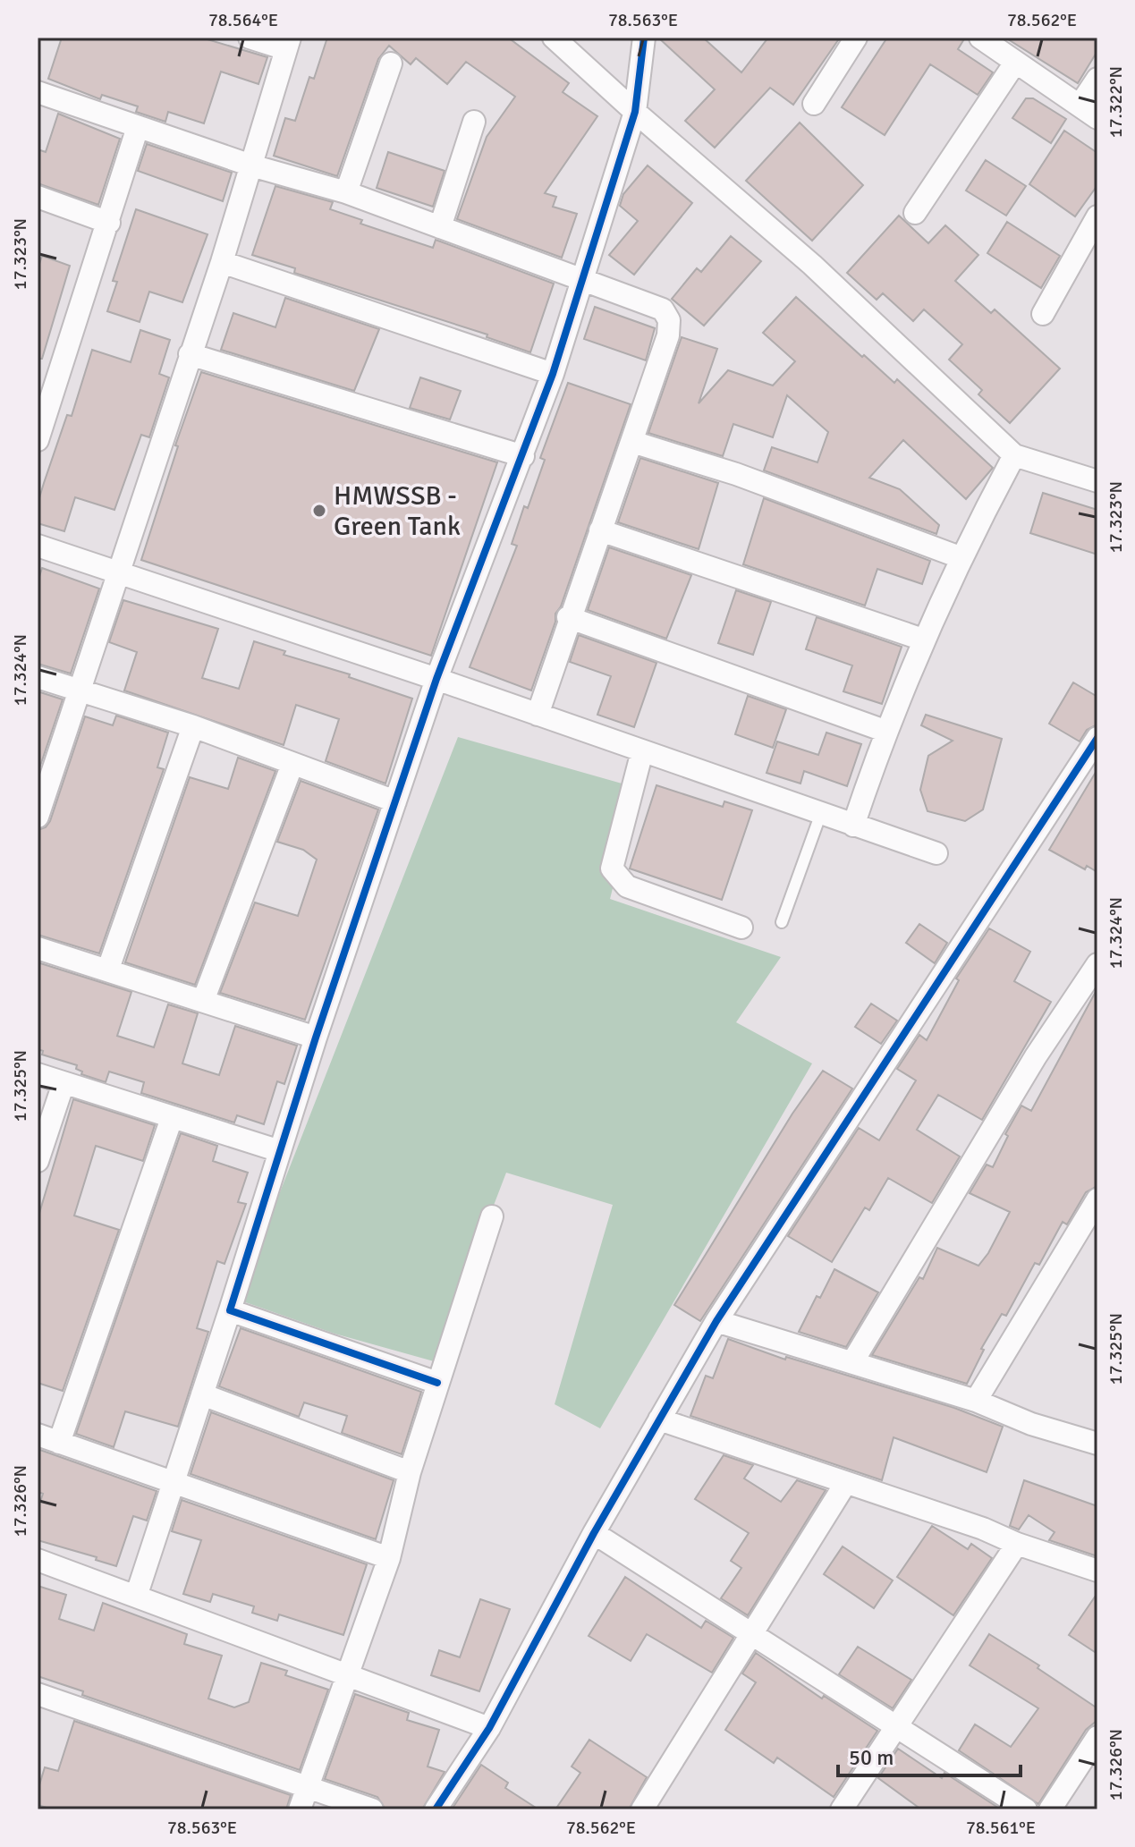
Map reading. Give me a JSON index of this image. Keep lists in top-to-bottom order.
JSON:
{
  "places": ["HMWSSB - Green Tank"],
  "scale_bar": "50 m",
  "coordinates": [
    "78.564°E",
    "78.563°E",
    "78.562°E",
    "17.322°N",
    "17.323°N",
    "17.324°N",
    "17.325°N",
    "17.326°N",
    "78.561°E"
  ]
}
